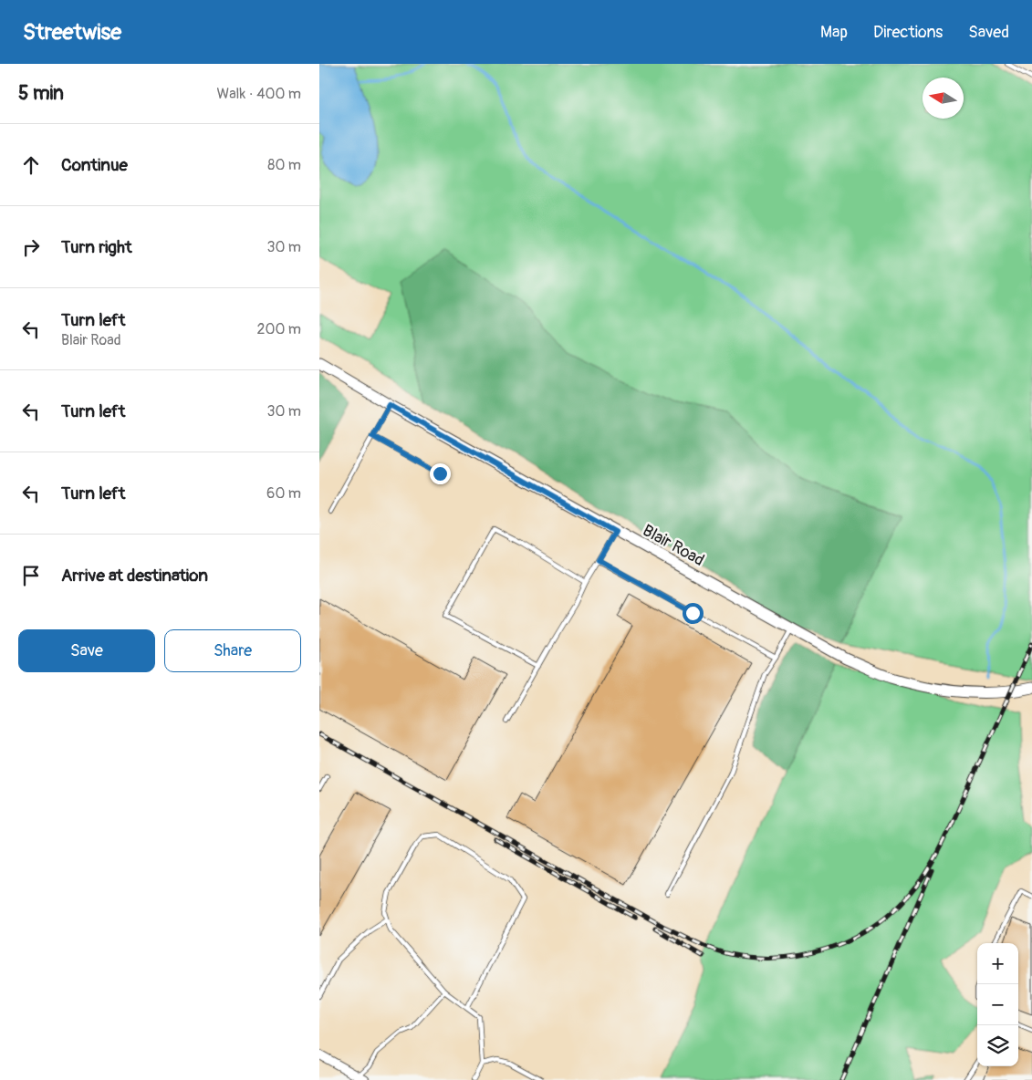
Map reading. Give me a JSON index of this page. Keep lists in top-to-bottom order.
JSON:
{
  "streets": {
    "street": ["Blair Road"]
  },
  "north": "left",
  "page": {
    "header": "Streetwise",
    "nav": ["Map", "Directions", "Saved"],
    "heading": ["5 min", "Walk · 400 m"],
    "list": [
      ["Continue", "80 m"],
      ["Turn right", "30 m"],
      ["Turn left", "Blair Road", "200 m"],
      ["Turn left", "30 m"],
      ["Turn left", "60 m"],
      "Arrive at destination"
    ],
    "buttons": ["Save", "Share"],
    "map_buttons": ["+", "−"]
  }
}
